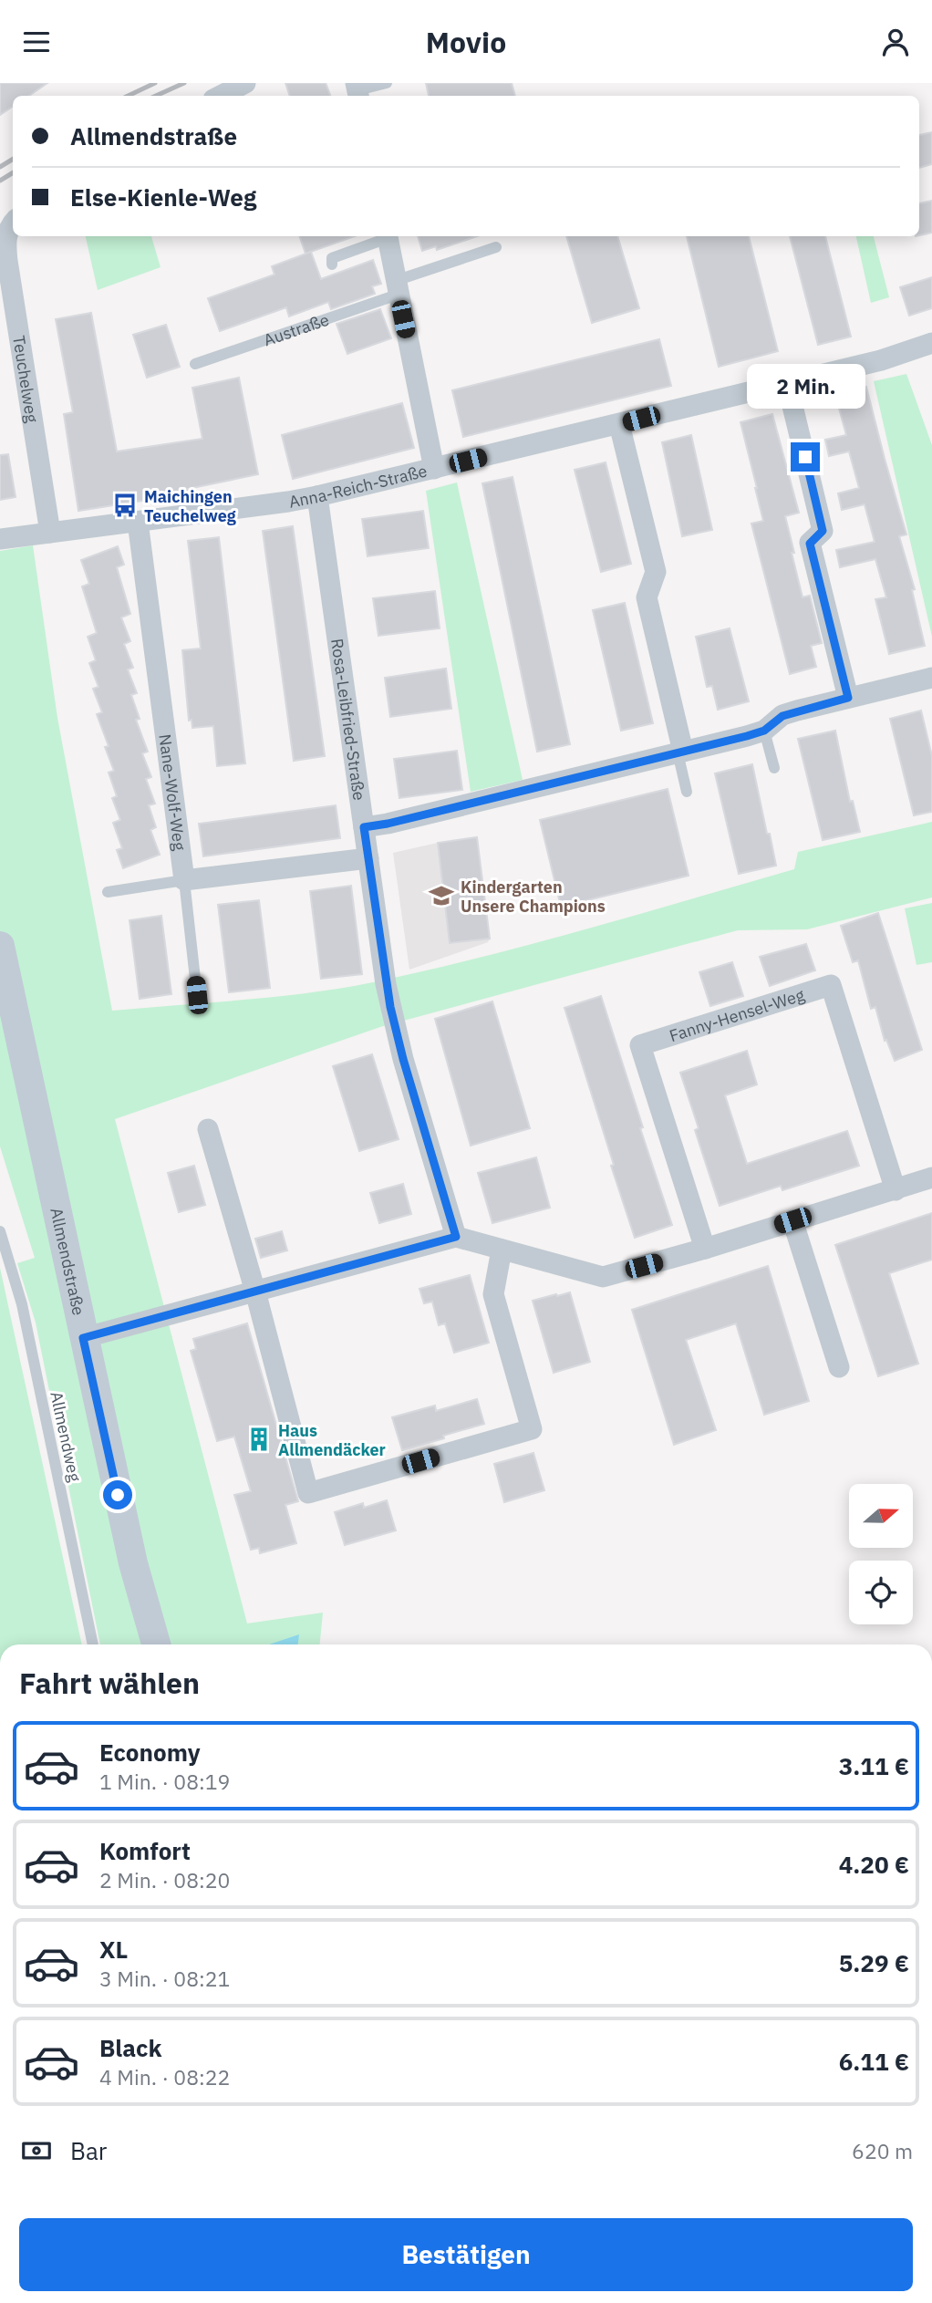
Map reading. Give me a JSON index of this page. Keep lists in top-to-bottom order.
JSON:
{
  "streets": {
    "main road": ["Allmendstraße"],
    "street": [
      "Teuchelweg",
      "Anna-Reich-Straße",
      "Rosa-Leibfried-Straße",
      "Nane-Wolf-Weg",
      "Fanny-Hensel-Weg"
    ],
    "lane": ["Austraße", "Allmendweg"]
  },
  "crossings": [
    ["Teuchelweg", "Anna-Reich-Straße"],
    ["Anna-Reich-Straße", "Rosa-Leibfried-Straße"],
    ["Anna-Reich-Straße", "Nane-Wolf-Weg"]
  ],
  "places": {
    "bus stop": ["Maichingen Teuchelweg"],
    "school or university": ["Kindergarten Unsere Champions"],
    "building": ["Haus Allmendäcker"]
  },
  "north": "right",
  "page": {
    "header": "Movio",
    "banner": ["Allmendstraße", "Else-Kienle-Weg"],
    "bubble": "2 Min.",
    "heading": "Fahrt wählen",
    "list": [
      {
        "name": "Economy",
        "note": "1 Min. · 08:19",
        "value": "3.11 €"
      },
      {
        "name": "Komfort",
        "note": "2 Min. · 08:20",
        "value": "4.20 €"
      },
      {
        "name": "XL",
        "note": "3 Min. · 08:21",
        "value": "5.29 €"
      },
      {
        "name": "Black",
        "note": "4 Min. · 08:22",
        "value": "6.11 €"
      }
    ],
    "pay": ["Bar", "620 m"],
    "buttons": "Bestätigen"
  }
}
